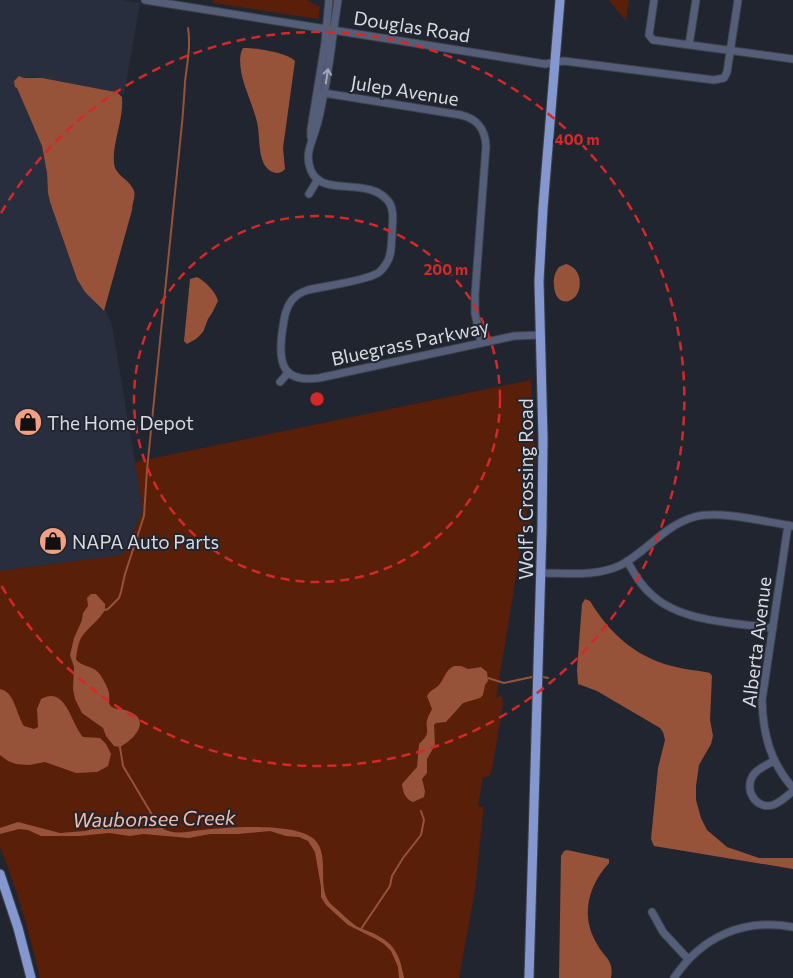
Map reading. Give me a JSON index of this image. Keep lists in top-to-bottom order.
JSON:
{
  "streets": {
    "main road": ["Wolf's Crossing Road"],
    "street": [
      "Douglas Road",
      "Julep Avenue",
      "Bluegrass Parkway",
      "Alberta Avenue"
    ]
  },
  "crossings": [
    ["Douglas Road", "Wolf's Crossing Road"],
    ["Julep Avenue", "Bluegrass Parkway"],
    ["Bluegrass Parkway", "Wolf's Crossing Road"]
  ],
  "water": ["Waubonsee Creek"],
  "places": {
    "shop": ["The Home Depot", "NAPA Auto Parts"]
  },
  "rings": ["400 m", "200 m"]
}
